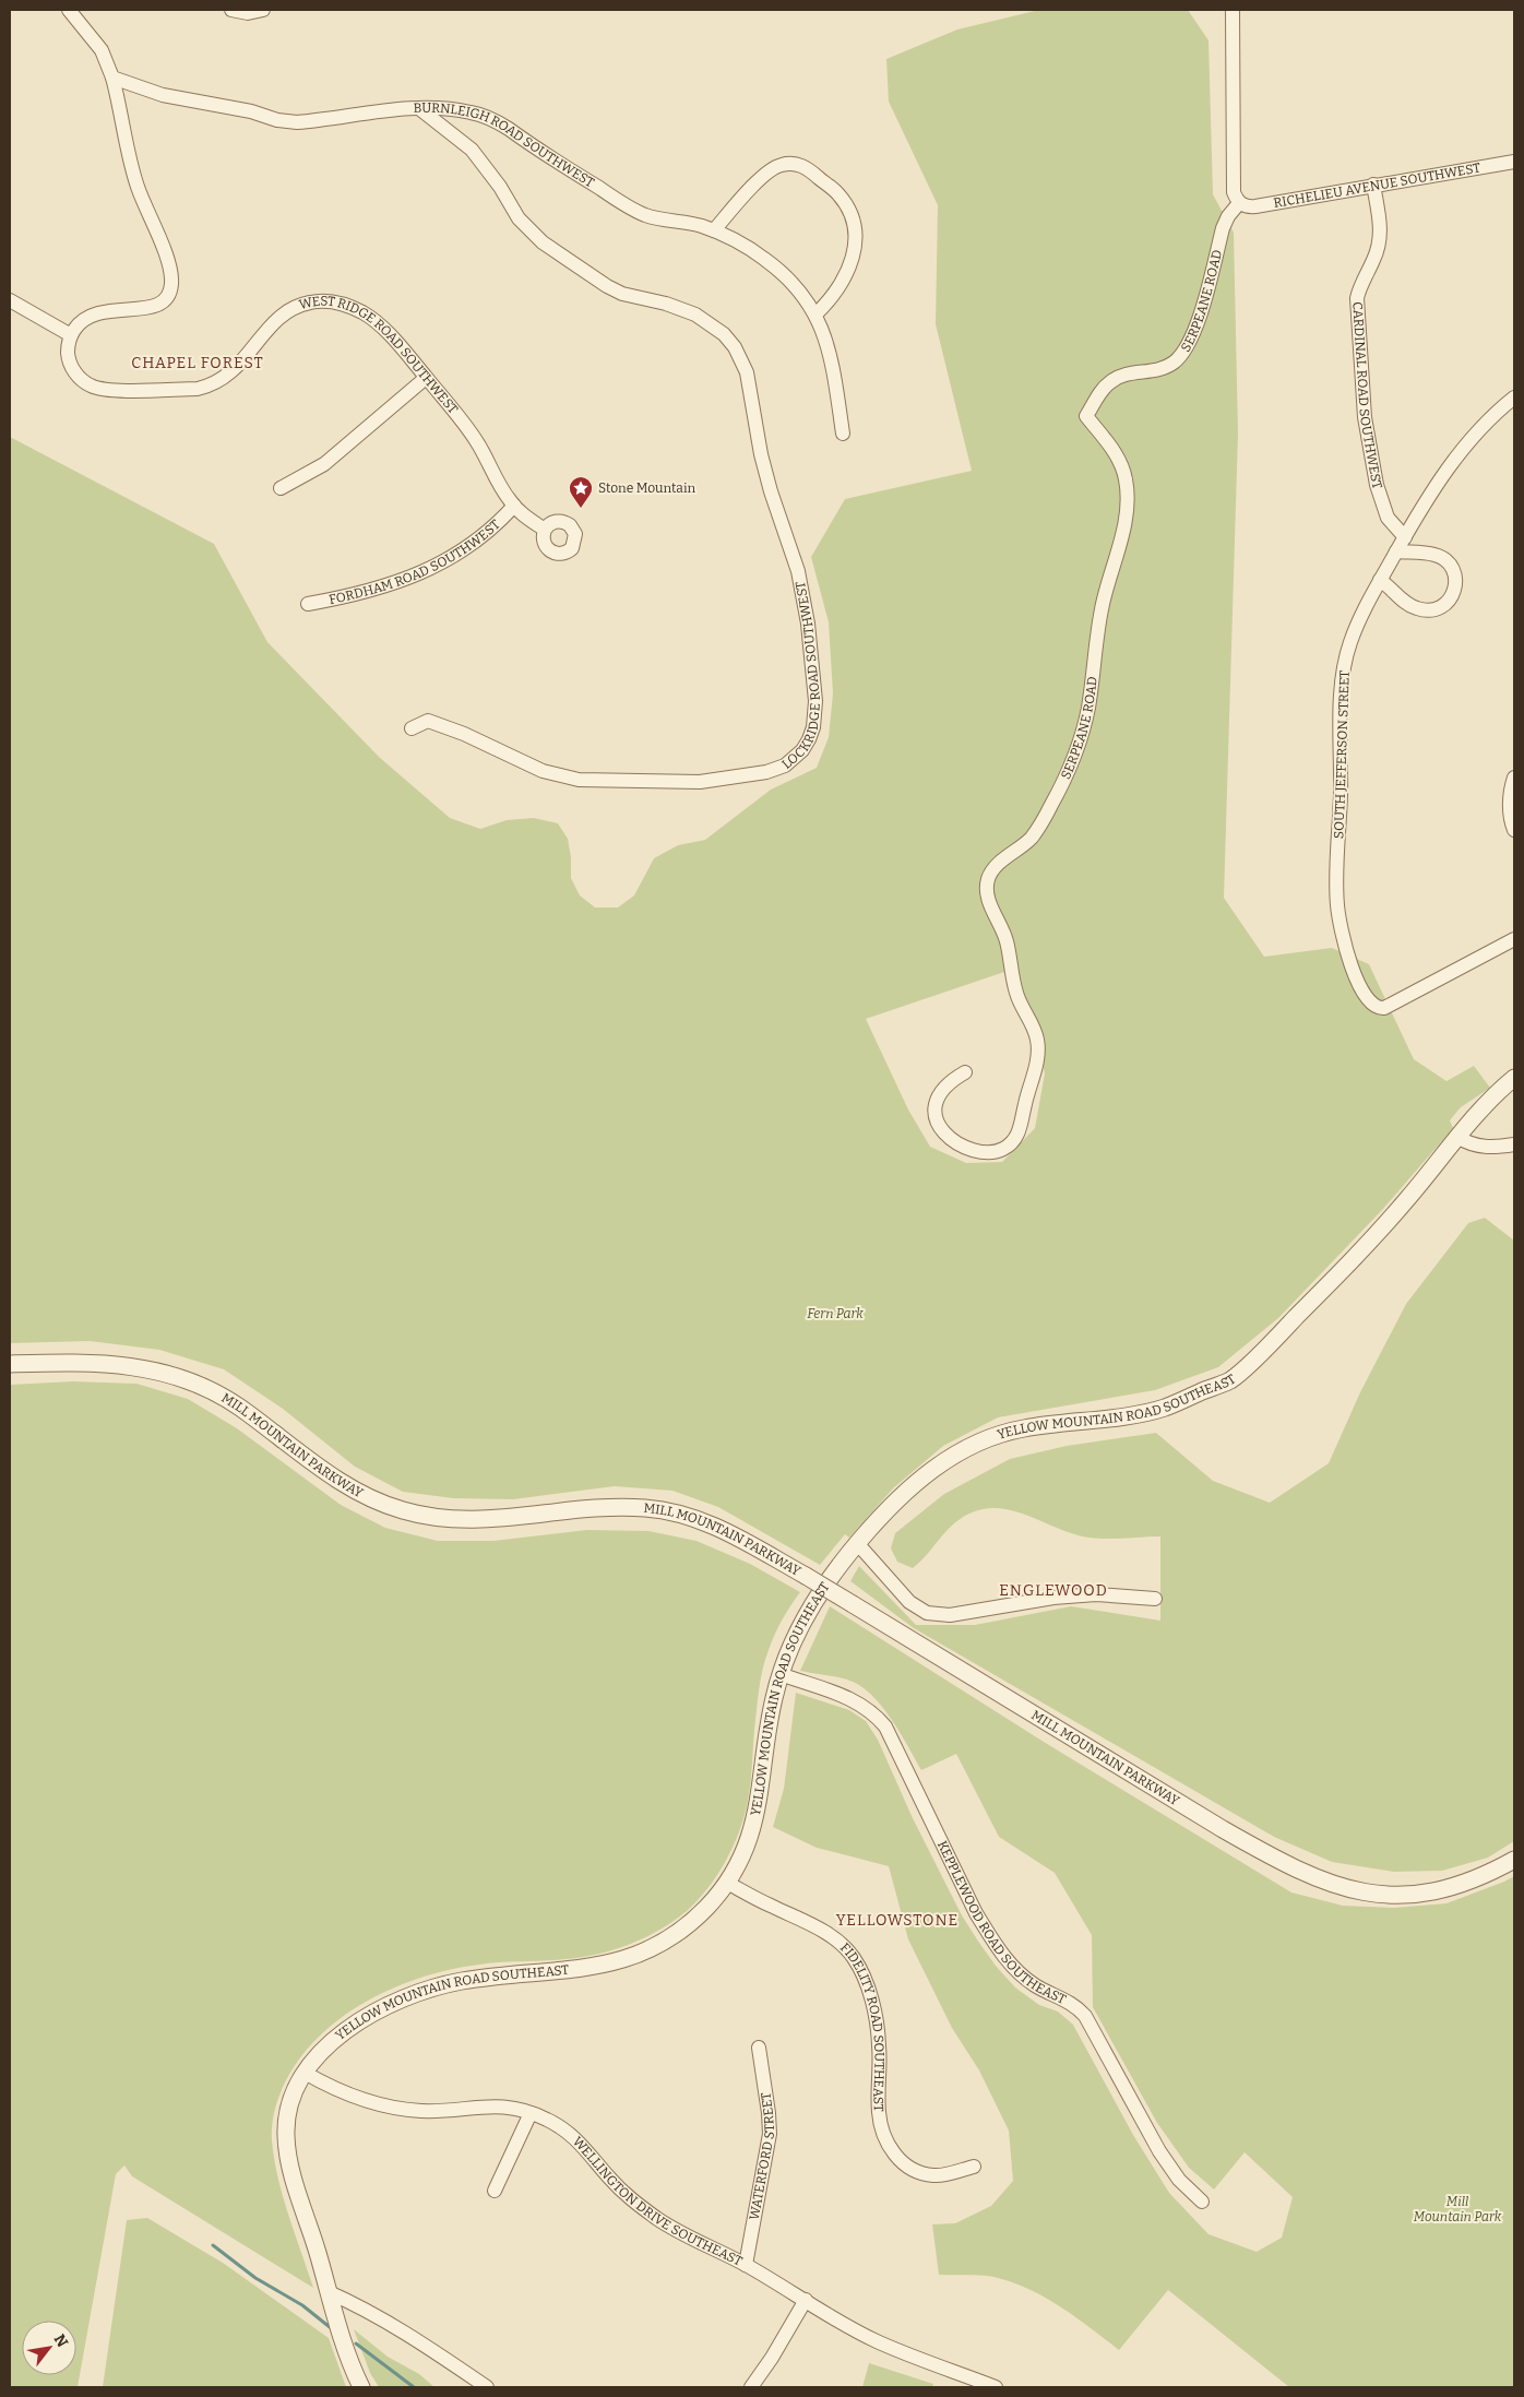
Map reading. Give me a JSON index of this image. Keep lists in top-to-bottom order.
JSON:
{
  "streets": {
    "street": [
      "BURNLEIGH ROAD SOUTHWEST",
      "RICHELIEU AVENUE SOUTHWEST",
      "SERPEANE ROAD",
      "WEST RIDGE ROAD SOUTHWEST",
      "CARDINAL ROAD SOUTHWEST",
      "FORDHAM ROAD SOUTHWEST",
      "LOCKRIDGE ROAD SOUTHWEST",
      "SOUTH JEFFERSON STREET",
      "YELLOW MOUNTAIN ROAD SOUTHEAST",
      "MILL MOUNTAIN PARKWAY",
      "KEPPLEWOOD ROAD SOUTHEAST",
      "FIDELITY ROAD SOUTHEAST",
      "WATERFORD STREET",
      "WELLINGTON DRIVE SOUTHEAST"
    ]
  },
  "crossings": [
    ["BURNLEIGH ROAD SOUTHWEST", "LOCKRIDGE ROAD SOUTHWEST"],
    ["RICHELIEU AVENUE SOUTHWEST", "SERPEANE ROAD"],
    ["RICHELIEU AVENUE SOUTHWEST", "CARDINAL ROAD SOUTHWEST"],
    ["WEST RIDGE ROAD SOUTHWEST", "FORDHAM ROAD SOUTHWEST"],
    ["CARDINAL ROAD SOUTHWEST", "SOUTH JEFFERSON STREET"],
    ["YELLOW MOUNTAIN ROAD SOUTHEAST", "KEPPLEWOOD ROAD SOUTHEAST"],
    ["YELLOW MOUNTAIN ROAD SOUTHEAST", "FIDELITY ROAD SOUTHEAST"],
    ["YELLOW MOUNTAIN ROAD SOUTHEAST", "WELLINGTON DRIVE SOUTHEAST"],
    ["WATERFORD STREET", "WELLINGTON DRIVE SOUTHEAST"]
  ],
  "districts": ["CHAPEL FOREST", "ENGLEWOOD", "YELLOWSTONE"],
  "parks": ["Fern Park", "Mill Mountain Park"],
  "places": {
    "place": ["Stone Mountain"]
  },
  "north": "top right"
}
